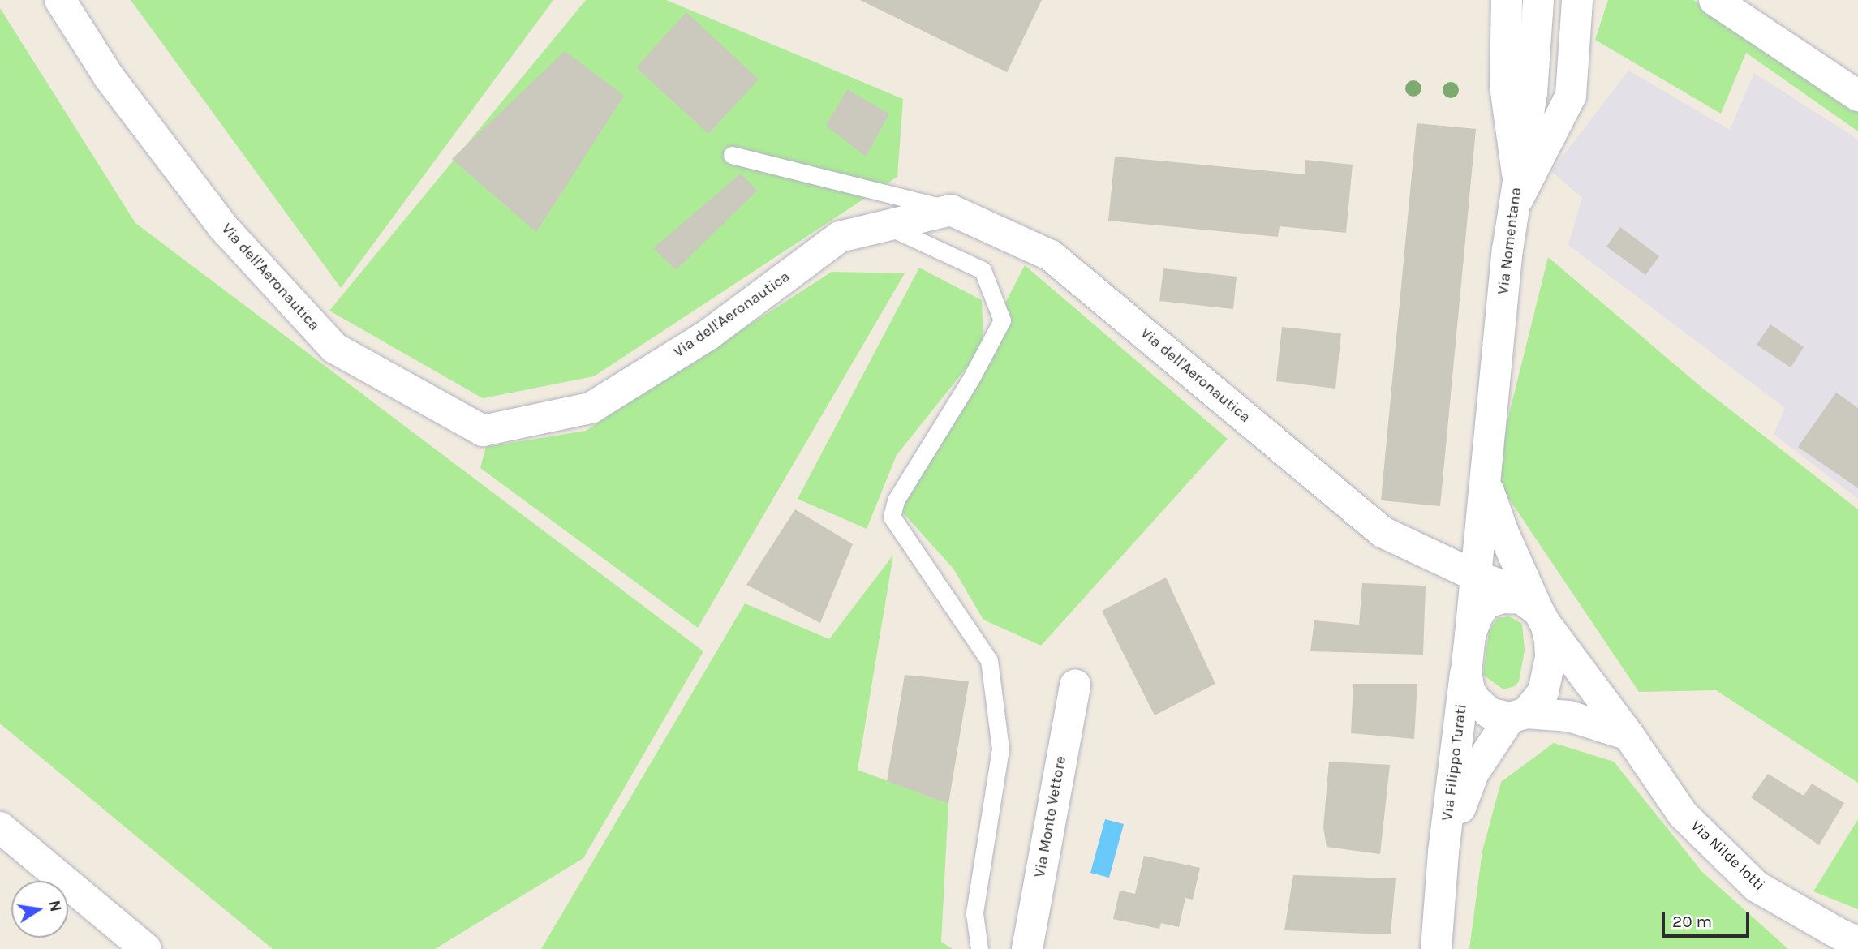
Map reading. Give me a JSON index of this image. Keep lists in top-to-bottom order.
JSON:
{
  "streets": {
    "street": [
      "Via Nomentana",
      "Via dell'Aeronautica",
      "Via Filippo Turati",
      "Via Monte Vettore",
      "Via Nilde Iotti"
    ]
  },
  "crossings": [
    ["Via Nomentana", "Via dell'Aeronautica"],
    ["Via Nomentana", "Via Filippo Turati"],
    ["Via Nomentana", "Via Nilde Iotti"],
    ["Via dell'Aeronautica", "Via Filippo Turati"],
    ["Via dell'Aeronautica", "Via Nilde Iotti"],
    ["Via Filippo Turati", "Via Nilde Iotti"]
  ],
  "scale_bar": "20 m",
  "north": "right"
}
